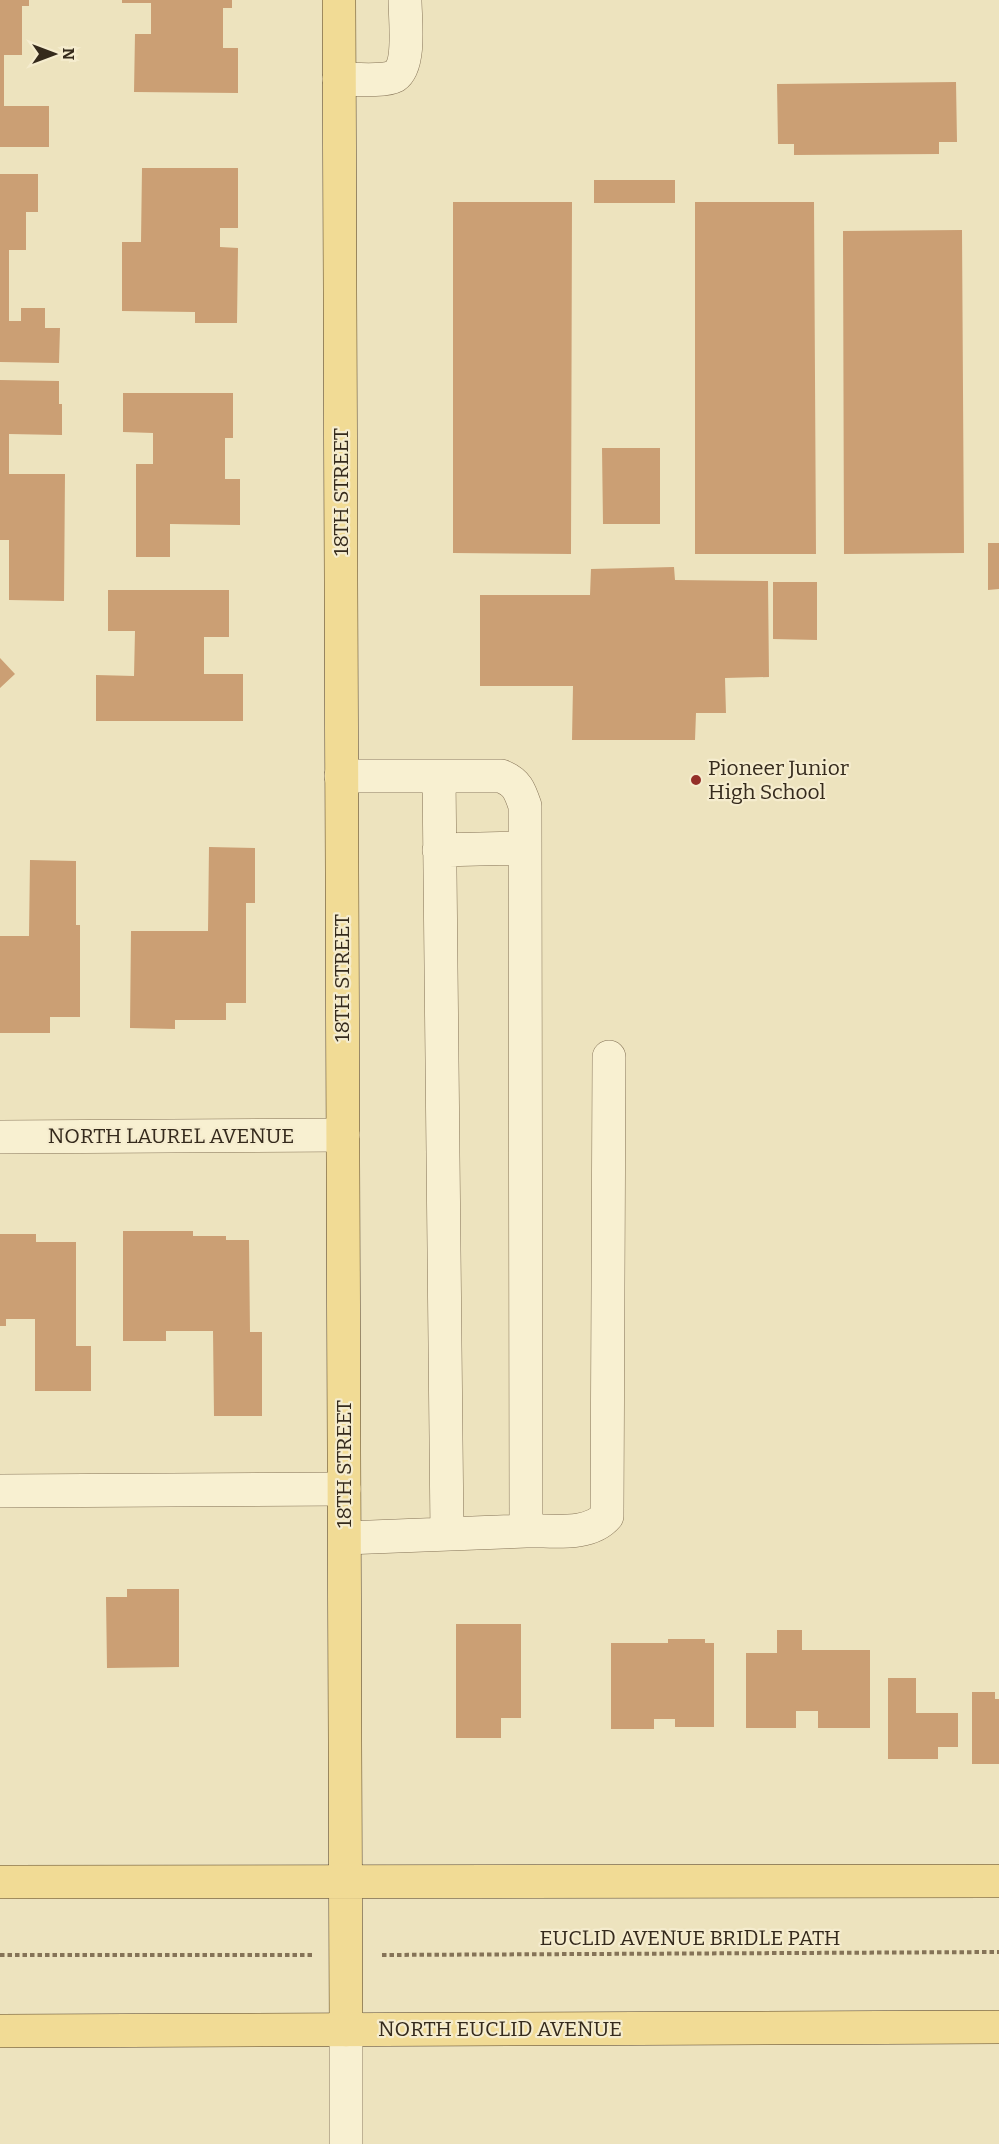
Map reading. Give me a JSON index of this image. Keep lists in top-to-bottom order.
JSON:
{
  "streets": {
    "main road": ["18TH STREET", "NORTH EUCLID AVENUE"],
    "street": ["NORTH LAUREL AVENUE"],
    "path": ["EUCLID AVENUE BRIDLE PATH"]
  },
  "crossings": [
    ["18TH STREET", "NORTH LAUREL AVENUE"],
    ["18TH STREET", "NORTH EUCLID AVENUE"]
  ],
  "places": ["Pioneer Junior High School"],
  "north": "right"
}
